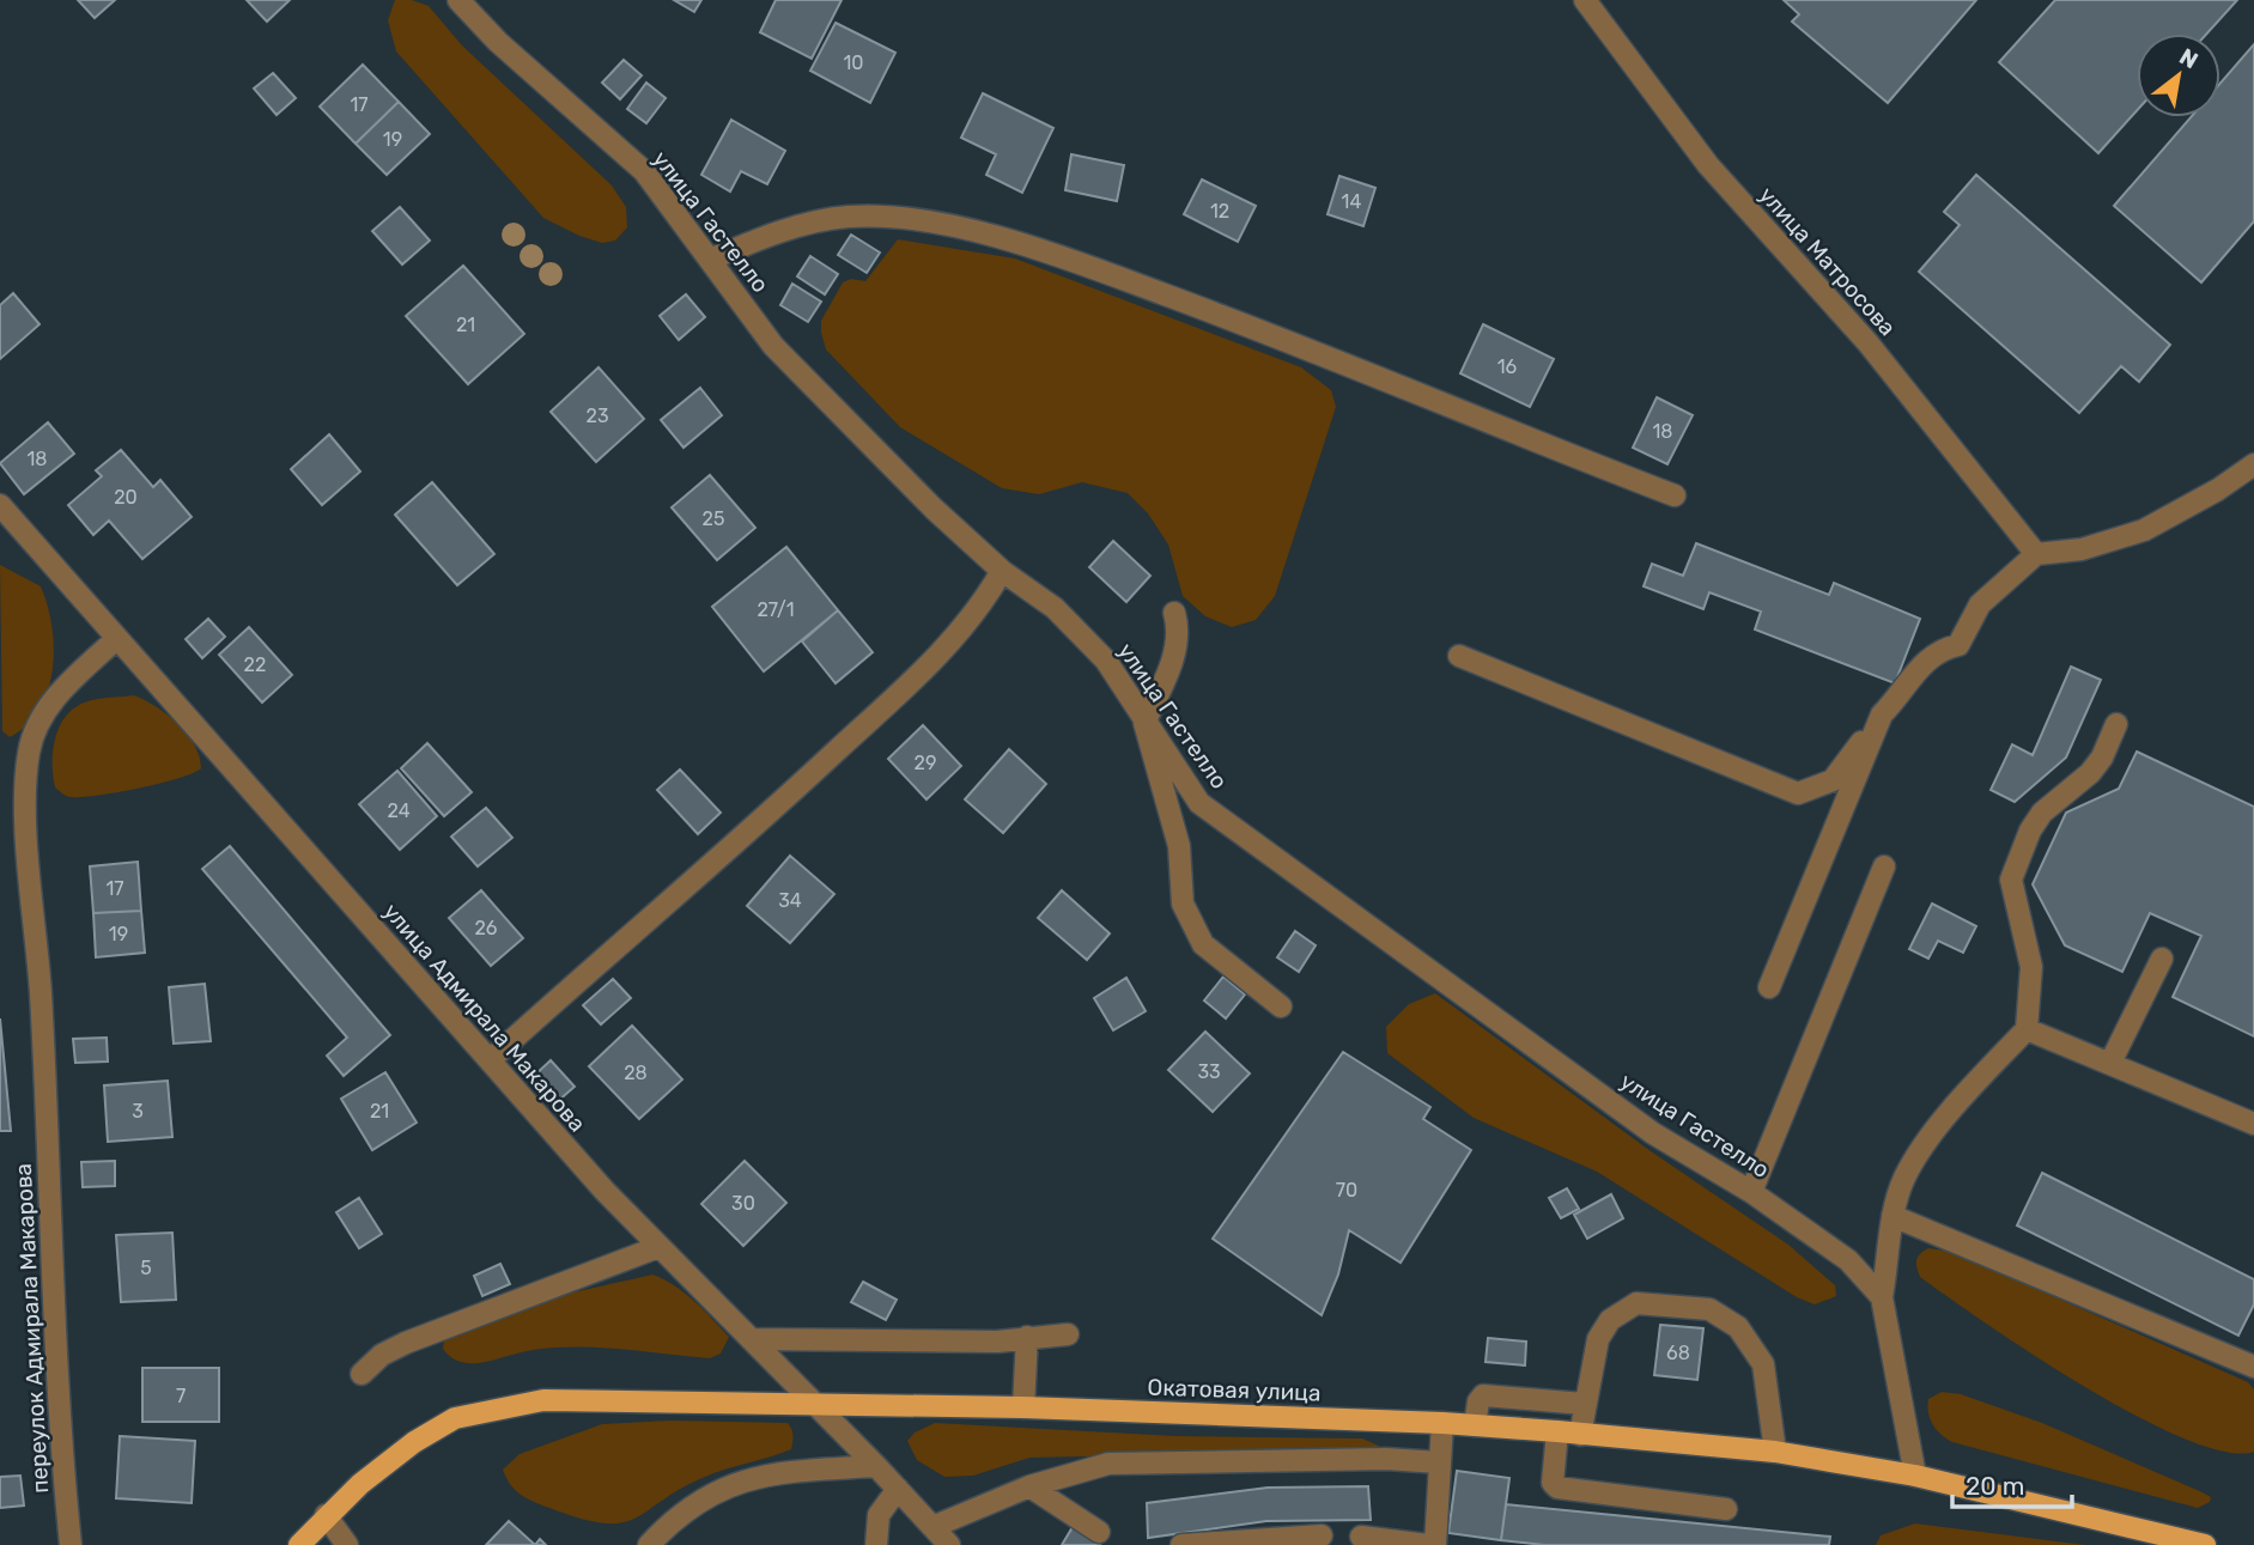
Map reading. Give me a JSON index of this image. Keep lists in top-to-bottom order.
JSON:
{
  "streets": {
    "main road": ["Окатовая улица"],
    "street": [
      "улица Гастелло",
      "улица Матросова",
      "улица Адмирала Макарова",
      "переулок Адмирала Макарова"
    ]
  },
  "crossings": [
    ["улица Адмирала Макарова", "переулок Адмирала Макарова"],
    ["улица Адмирала Макарова", "Окатовая улица"]
  ],
  "house_numbers": [
    "10",
    "17",
    "19",
    "14",
    "12",
    "21",
    "16",
    "23",
    "18",
    "18",
    "20",
    "25",
    "27/1",
    "22",
    "29",
    "24",
    "17",
    "34",
    "26",
    "19",
    "33",
    "28",
    "3",
    "21",
    "70",
    "30",
    "5",
    "68",
    "7"
  ],
  "scale_bar": "20 m",
  "north": "top right"
}
